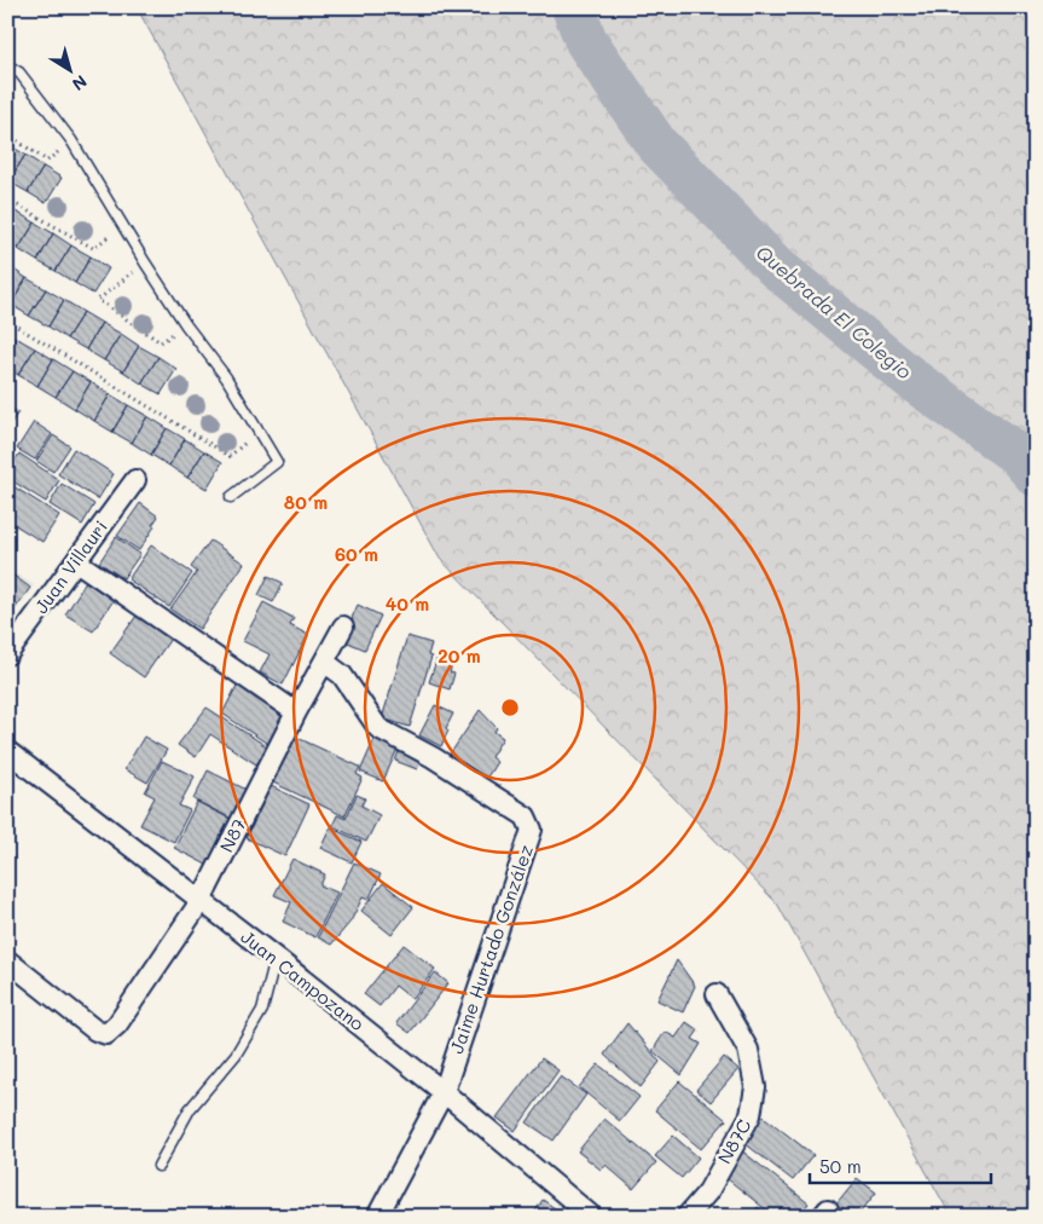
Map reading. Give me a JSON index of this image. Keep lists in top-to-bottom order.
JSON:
{
  "streets": {
    "street": [
      "Juan Villauri",
      "N87",
      "Jaime Hurtado González",
      "Juan Campozano",
      "N87C"
    ]
  },
  "crossings": [
    ["N87", "Jaime Hurtado González"],
    ["N87", "Juan Campozano"],
    ["Jaime Hurtado González", "Juan Campozano"]
  ],
  "water": ["Quebrada El Colegio"],
  "scale_bar": "50 m",
  "north": "bottom right",
  "rings": [
    "80 m",
    "60 m",
    "40 m",
    "20 m"
  ]
}
